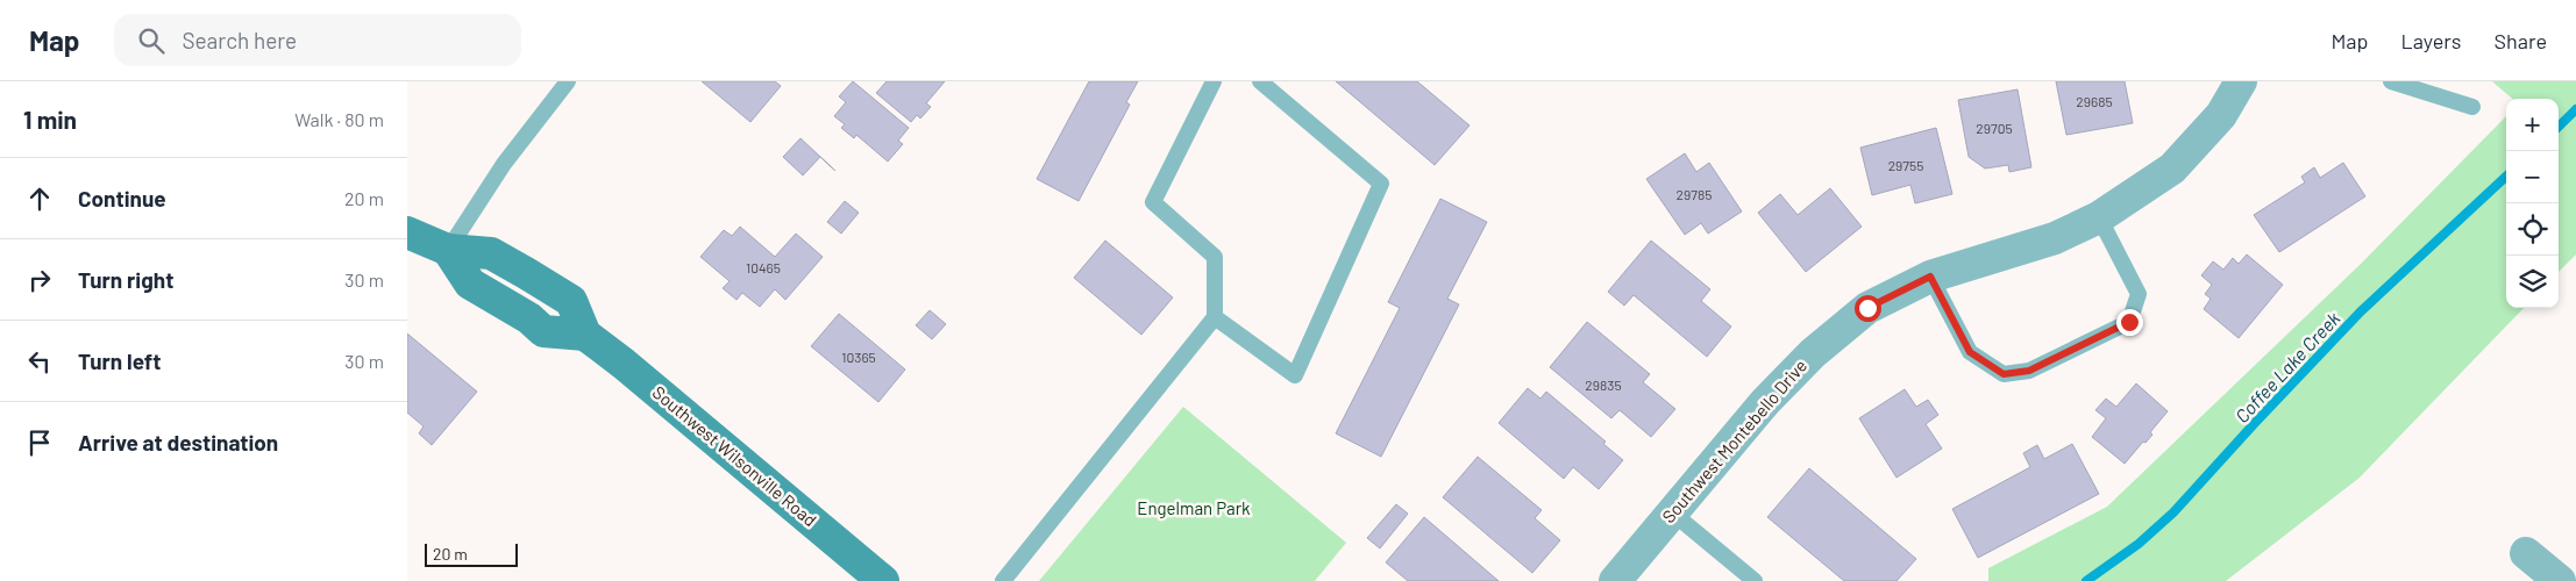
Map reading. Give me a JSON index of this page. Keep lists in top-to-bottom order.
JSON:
{
  "streets": {
    "main road": ["Southwest Wilsonville Road"],
    "street": ["Southwest Montebello Drive"]
  },
  "water": ["Coffee Lake Creek"],
  "parks": ["Engelman Park"],
  "house_numbers": [
    "29685",
    "29705",
    "29755",
    "29785",
    "10465",
    "10365",
    "29835"
  ],
  "scale_bar": "20 m",
  "page": {
    "header": "Map",
    "search": "Search here",
    "nav": ["Map", "Layers", "Share"],
    "heading": ["1 min", "Walk · 80 m"],
    "map_buttons": ["+", "−"],
    "list": [
      ["Continue", "20 m"],
      ["Turn right", "30 m"],
      ["Turn left", "30 m"],
      "Arrive at destination"
    ],
    "scale": "20 m"
  }
}
